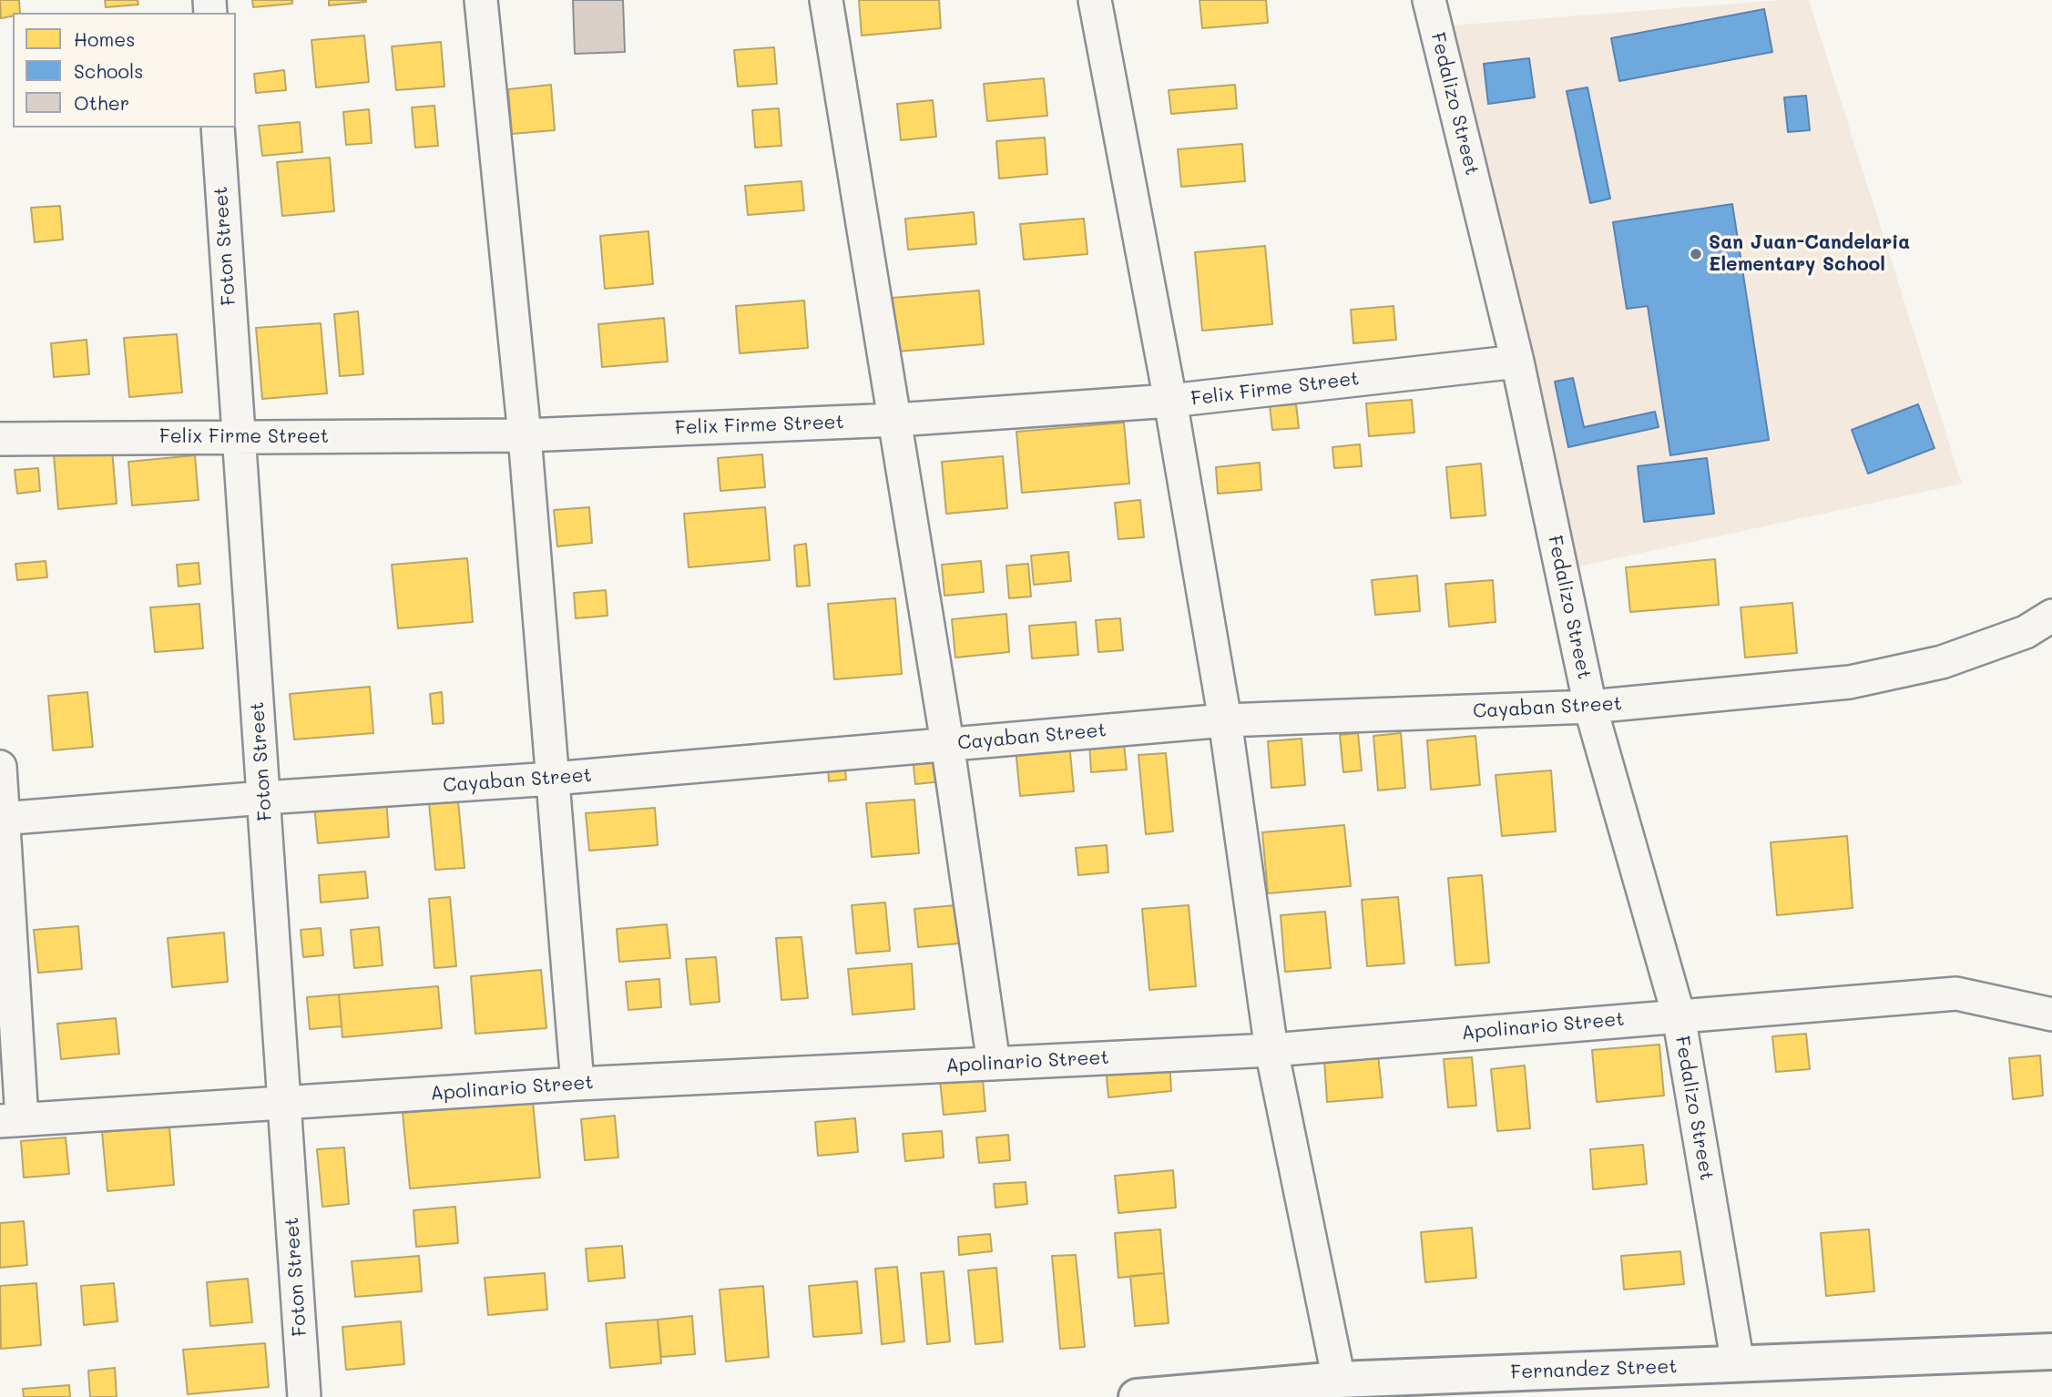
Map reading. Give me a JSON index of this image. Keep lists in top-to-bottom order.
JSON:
{
  "streets": {
    "street": [
      "Fedalizo Street",
      "Foton Street",
      "Felix Firme Street",
      "Cayaban Street",
      "Apolinario Street",
      "Fernandez Street"
    ]
  },
  "crossings": [
    ["Fedalizo Street", "Felix Firme Street"],
    ["Fedalizo Street", "Cayaban Street"],
    ["Fedalizo Street", "Apolinario Street"],
    ["Fedalizo Street", "Fernandez Street"],
    ["Foton Street", "Felix Firme Street"],
    ["Foton Street", "Cayaban Street"],
    ["Foton Street", "Apolinario Street"]
  ],
  "places": ["San Juan-Candelaria Elementary School"],
  "legend": ["Homes", "Schools", "Other"]
}
